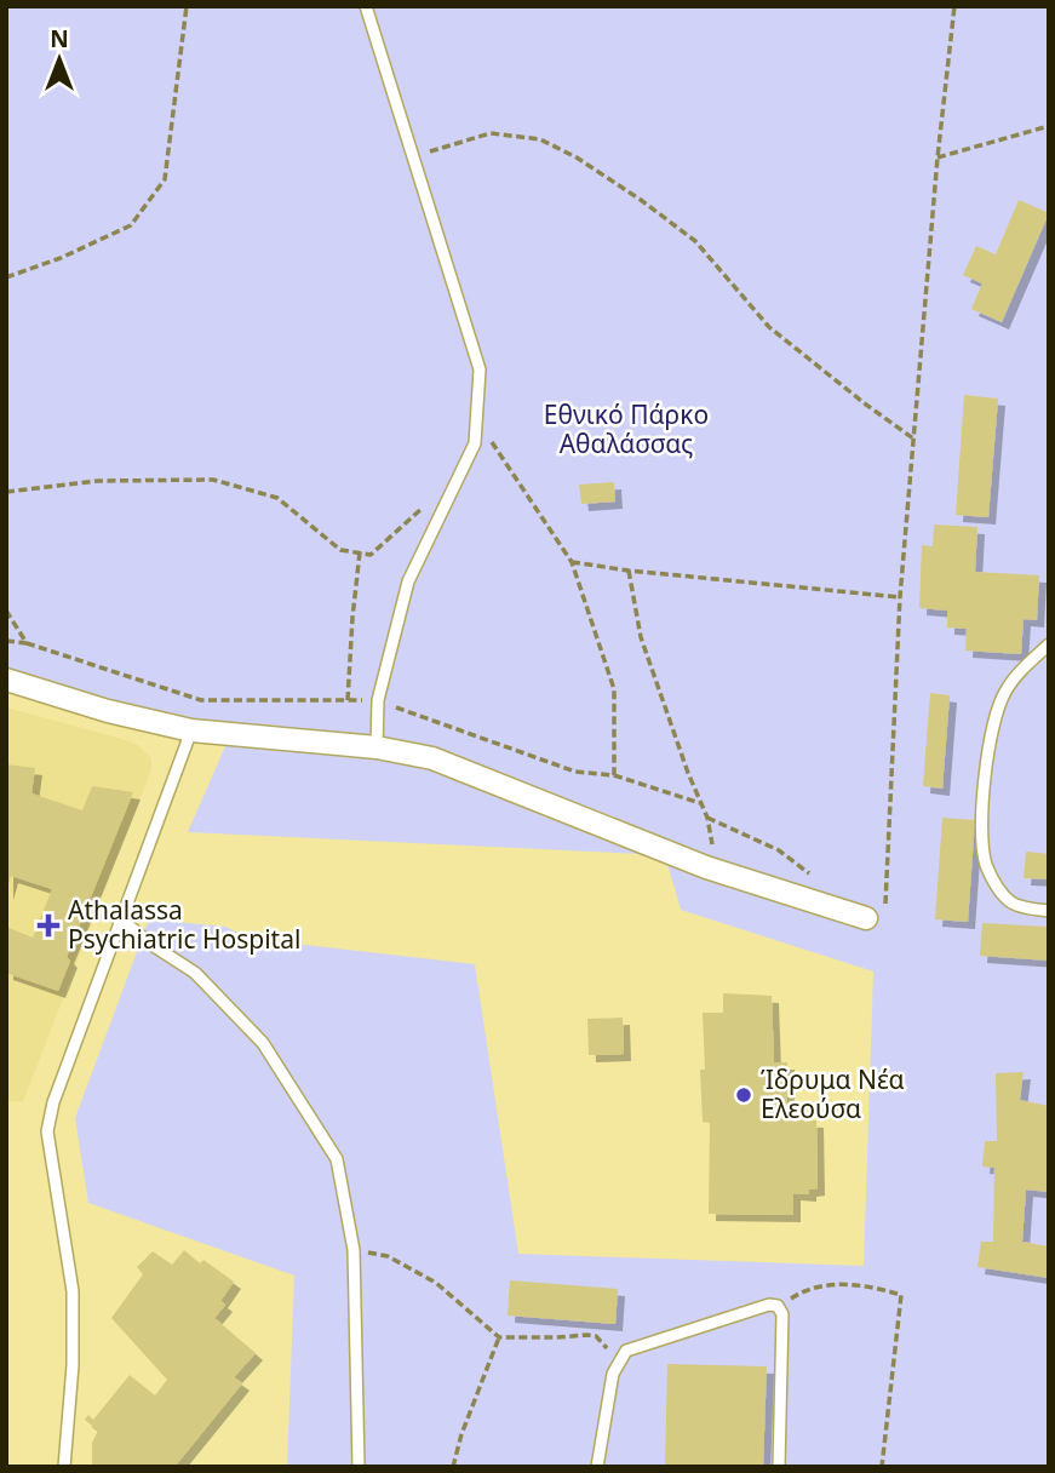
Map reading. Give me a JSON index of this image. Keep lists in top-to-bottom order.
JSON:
{
  "parks": ["Εθνικό Πάρκο Αθαλάσσας"],
  "places": {
    "health": ["Athalassa Psychiatric Hospital"],
    "other": ["Ίδρυμα Νέα Ελεούσα"]
  },
  "north": "top"
}
